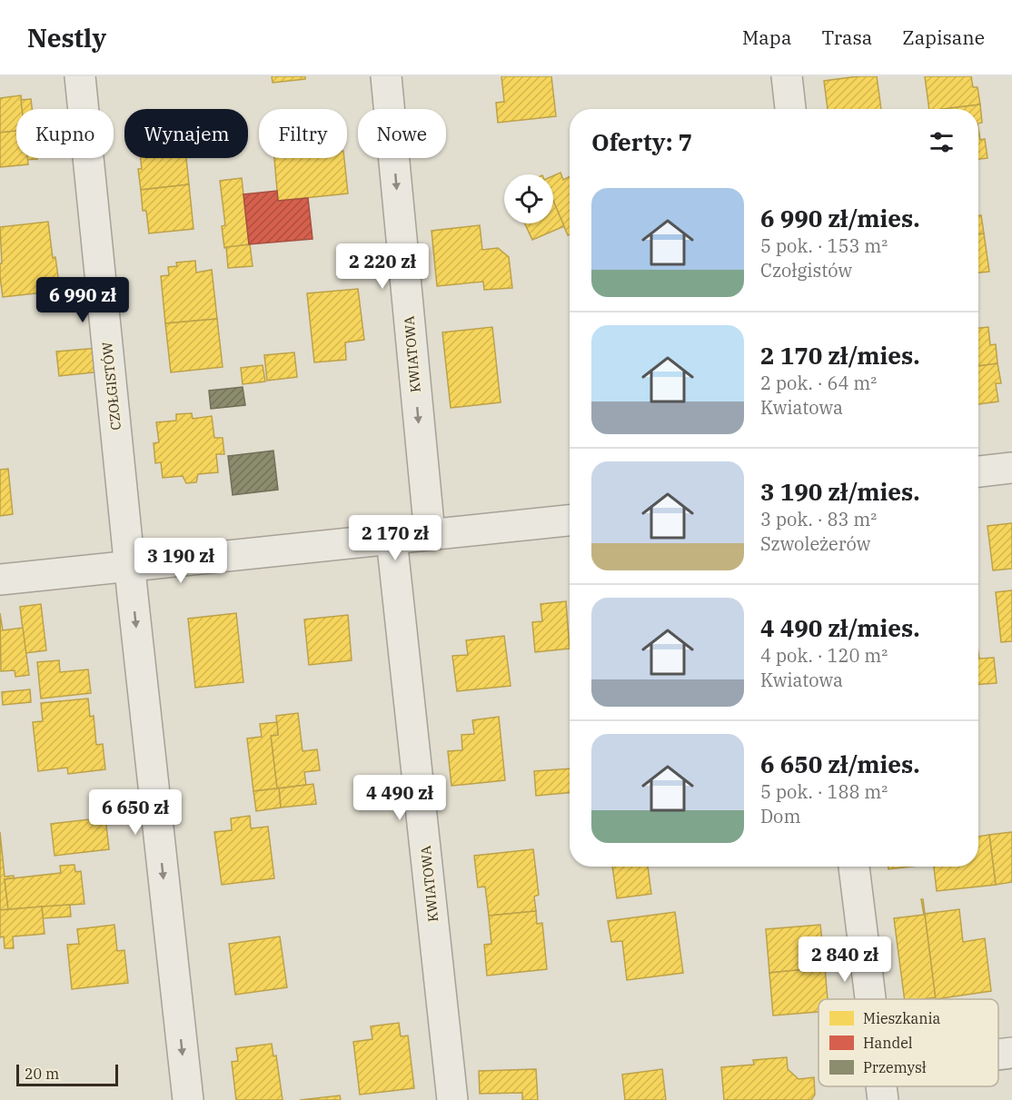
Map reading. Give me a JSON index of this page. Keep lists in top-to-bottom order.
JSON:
{
  "streets": {
    "street": ["KWIATOWA", "CZOŁGISTÓW"]
  },
  "one_way": ["KWIATOWA", "CZOŁGISTÓW"],
  "legend": ["Mieszkania", "Handel", "Przemysł"],
  "scale_bar": "20 m",
  "page": {
    "header": "Nestly",
    "nav": ["Mapa", "Trasa", "Zapisane"],
    "chip": [
      "Kupno",
      "Wynajem",
      "Filtry",
      "Nowe"
    ],
    "heading": "Oferty: 7",
    "list": [
      {
        "name": "6 990 zł/mies.",
        "note": "5 pok. · 153 m² · Czołgistów"
      },
      {
        "name": "2 170 zł/mies.",
        "note": "2 pok. · 64 m² · Kwiatowa"
      },
      {
        "name": "3 190 zł/mies.",
        "note": "3 pok. · 83 m² · Szwoleżerów"
      },
      {
        "name": "4 490 zł/mies.",
        "note": "4 pok. · 120 m² · Kwiatowa"
      },
      {
        "name": "6 650 zł/mies.",
        "note": "5 pok. · 188 m² · Dom"
      }
    ],
    "price": [
      "2 220 zł",
      "6 990 zł",
      "2 170 zł",
      "3 190 zł",
      "4 490 zł",
      "6 650 zł",
      "2 840 zł"
    ],
    "scale": "20 m"
  }
}
